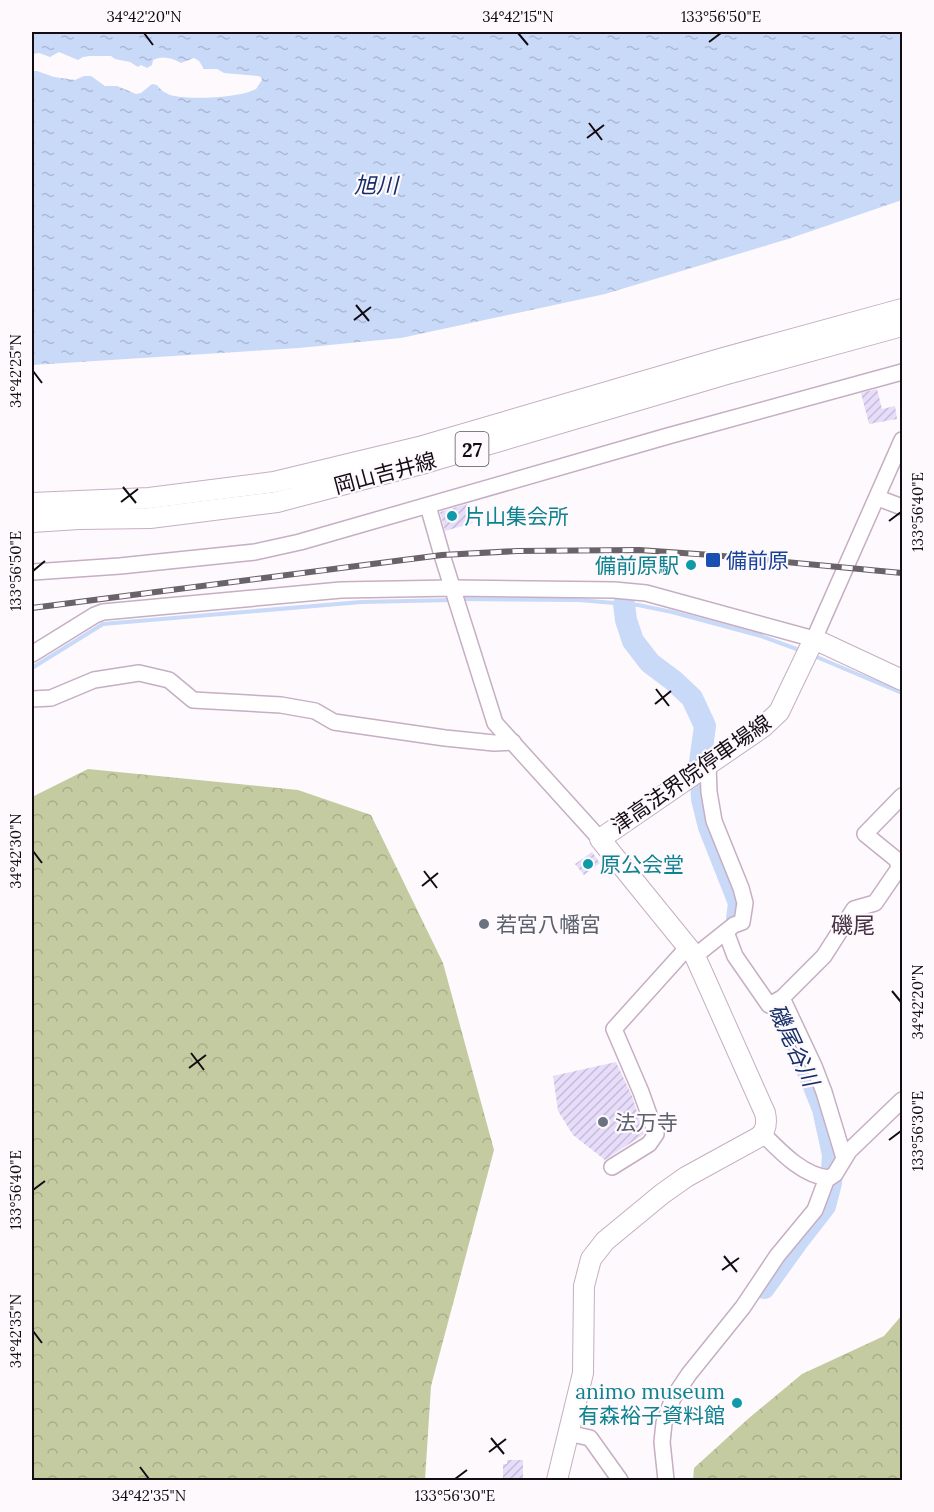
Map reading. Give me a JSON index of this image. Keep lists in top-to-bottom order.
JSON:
{
  "streets": {
    "main road": ["27", "岡山吉井線", "津高法界院停車場線"]
  },
  "districts": ["磯尾"],
  "water": ["旭川", "磯尾谷川"],
  "places": {
    "other": [
      "片山集会所",
      "備前原駅",
      "原公会堂",
      "若宮八幡宮",
      "法万寺",
      "animo museum 有森裕子資料館"
    ],
    "transit": ["備前原"]
  },
  "coordinates": [
    "34°42'20\"N",
    "34°42'15\"N",
    "133°56'50\"E",
    "34°42'25\"N",
    "133°56'40\"E",
    "34°42'30\"N",
    "133°56'30\"E",
    "34°42'35\"N"
  ]
}
